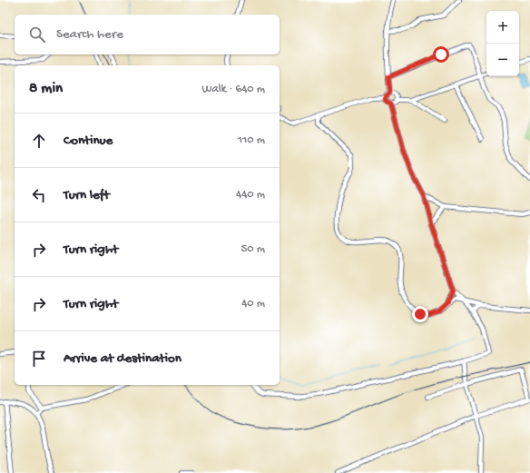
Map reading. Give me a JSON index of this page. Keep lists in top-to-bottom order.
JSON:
{
  "page": {
    "map_buttons": ["+", "−"],
    "search": "Search here",
    "heading": ["8 min", "Walk · 640 m"],
    "list": [
      ["Continue", "110 m"],
      ["Turn left", "440 m"],
      ["Turn right", "50 m"],
      ["Turn right", "40 m"],
      "Arrive at destination"
    ]
  }
}
